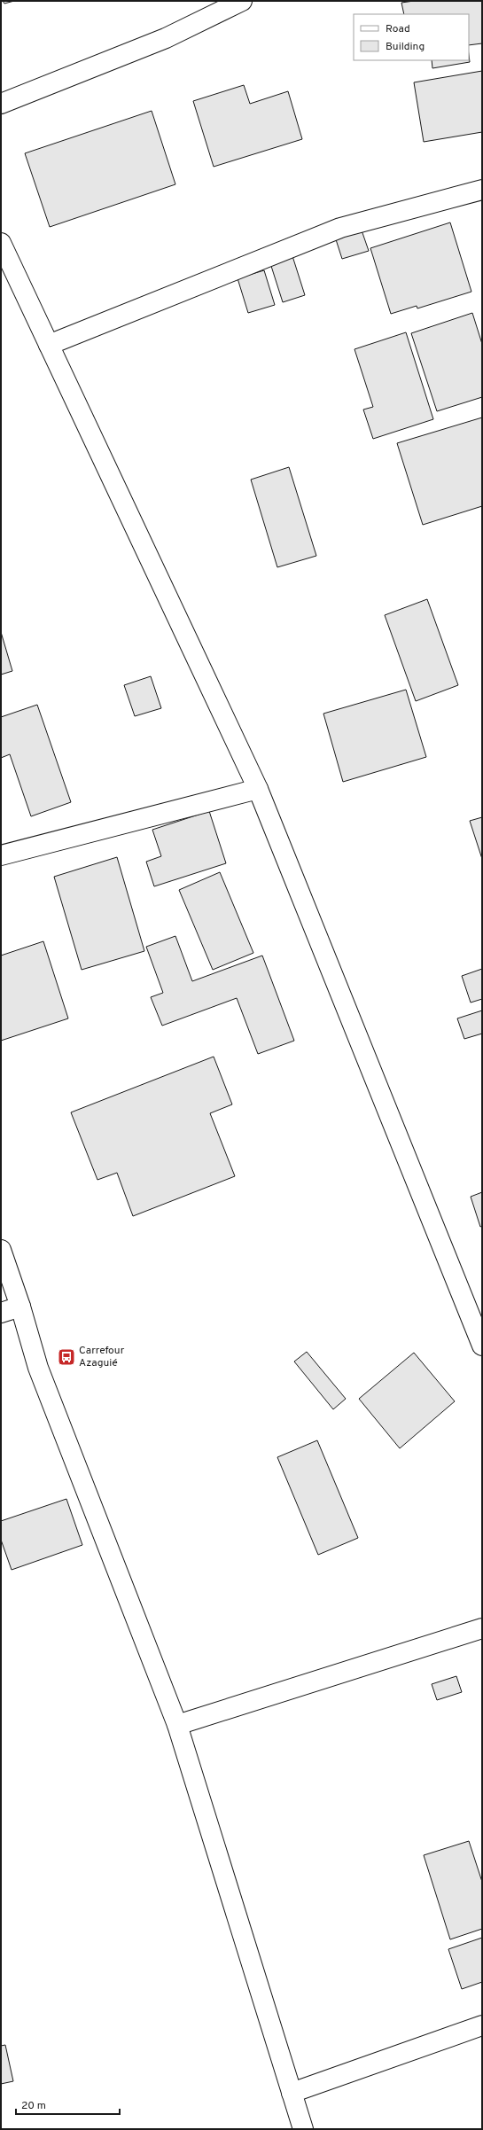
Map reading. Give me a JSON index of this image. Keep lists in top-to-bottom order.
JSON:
{
  "places": {
    "bus stop": ["Carrefour Azaguié"]
  },
  "legend": ["Road", "Building"],
  "scale_bar": "20 m"
}
